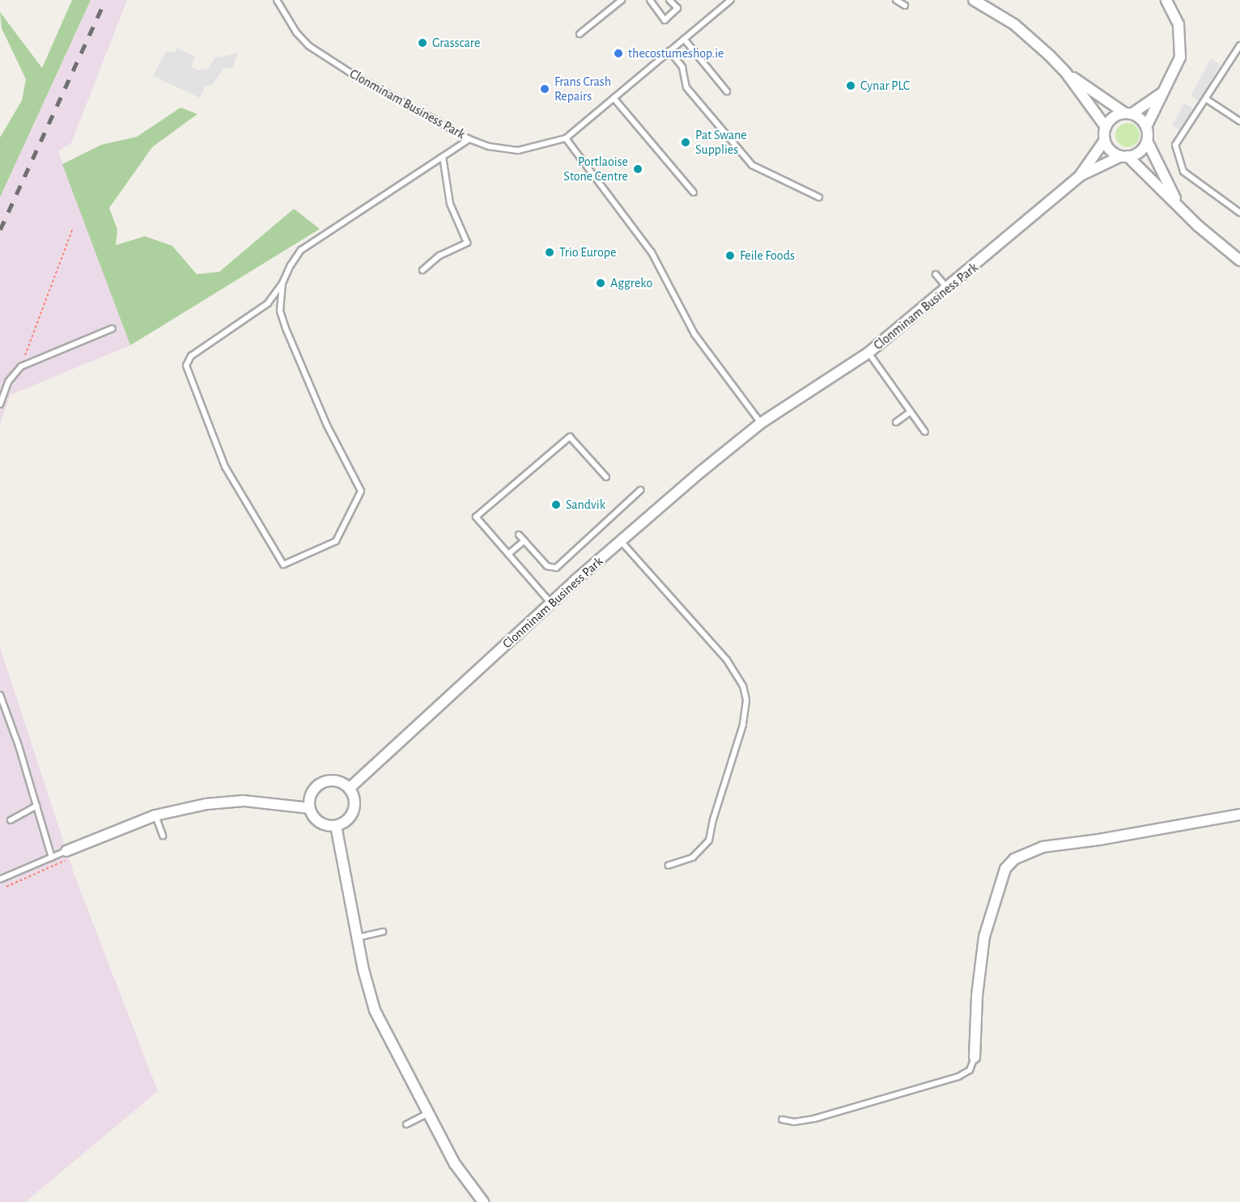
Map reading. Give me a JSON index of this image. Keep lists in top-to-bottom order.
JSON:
{
  "streets": {
    "street": ["Clonminam Business Park"]
  },
  "places": [
    "Grasscare",
    "thecostumeshop.ie",
    "Cynar PLC",
    "Frans Crash Repairs",
    "Pat Swane Supplies",
    "Portlaoise Stone Centre",
    "Trio Europe",
    "Feile Foods",
    "Aggreko",
    "Sandvik"
  ]
}
